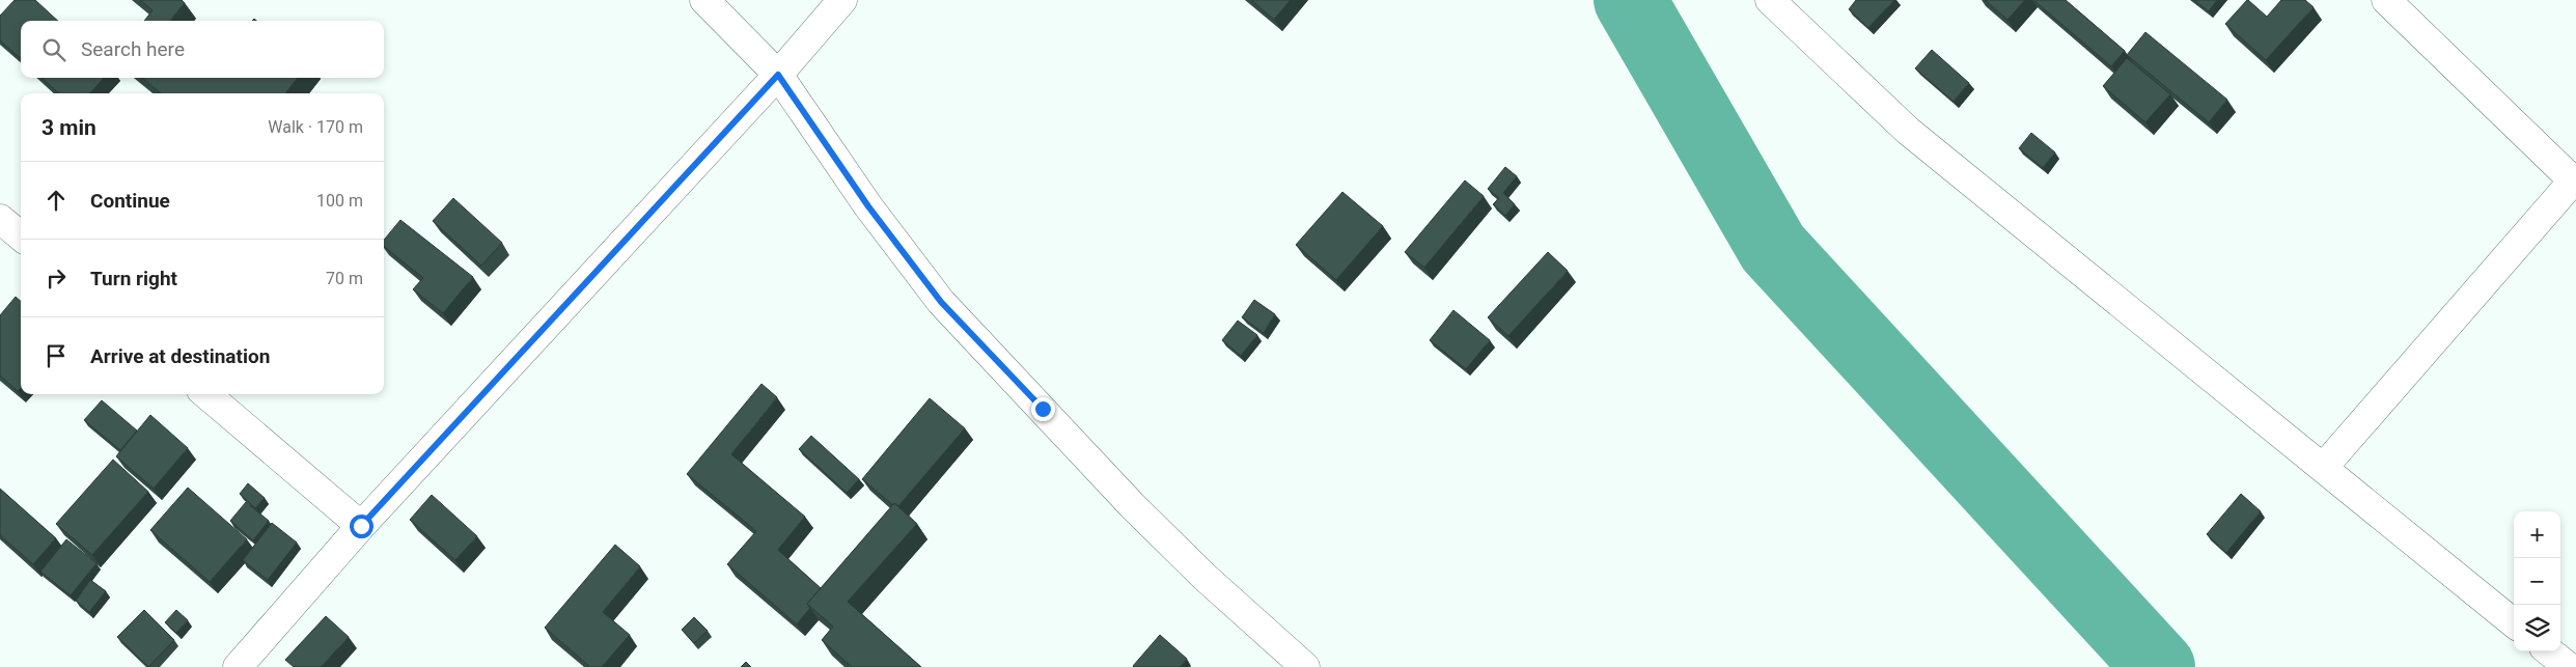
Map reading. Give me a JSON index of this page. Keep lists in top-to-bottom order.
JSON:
{
  "page": {
    "search": "Search here",
    "heading": ["3 min", "Walk · 170 m"],
    "list": [
      ["Continue", "100 m"],
      ["Turn right", "70 m"],
      "Arrive at destination"
    ],
    "map_buttons": ["+", "−"]
  }
}
